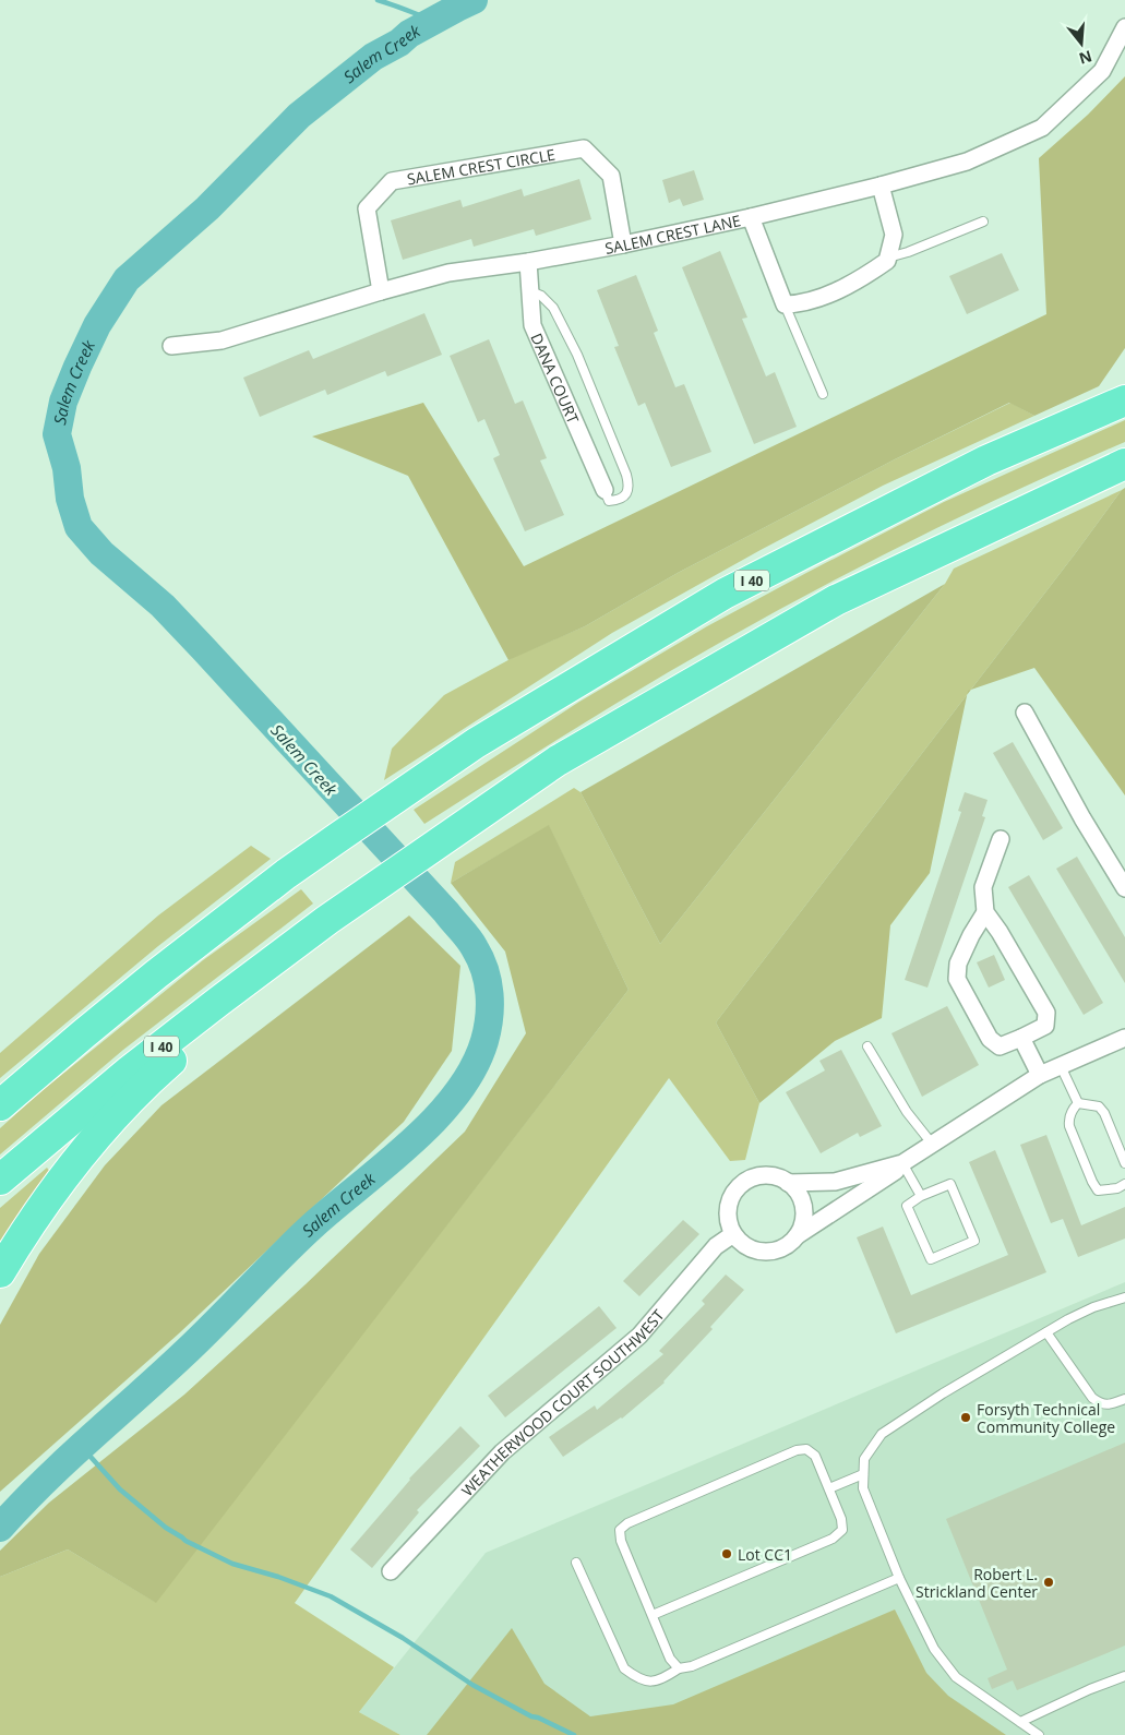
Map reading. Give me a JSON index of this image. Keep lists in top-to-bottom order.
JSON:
{
  "streets": {
    "highway": ["I 40"],
    "street": [
      "SALEM CREST CIRCLE",
      "SALEM CREST LANE",
      "DANA COURT",
      "WEATHERWOOD COURT SOUTHWEST"
    ]
  },
  "crossings": [
    ["SALEM CREST CIRCLE", "SALEM CREST LANE"],
    ["SALEM CREST LANE", "DANA COURT"]
  ],
  "water": ["Salem Creek"],
  "places": ["Forsyth Technical Community College", "Lot CC1", "Robert L. Strickland Center"],
  "north": "bottom"
}
